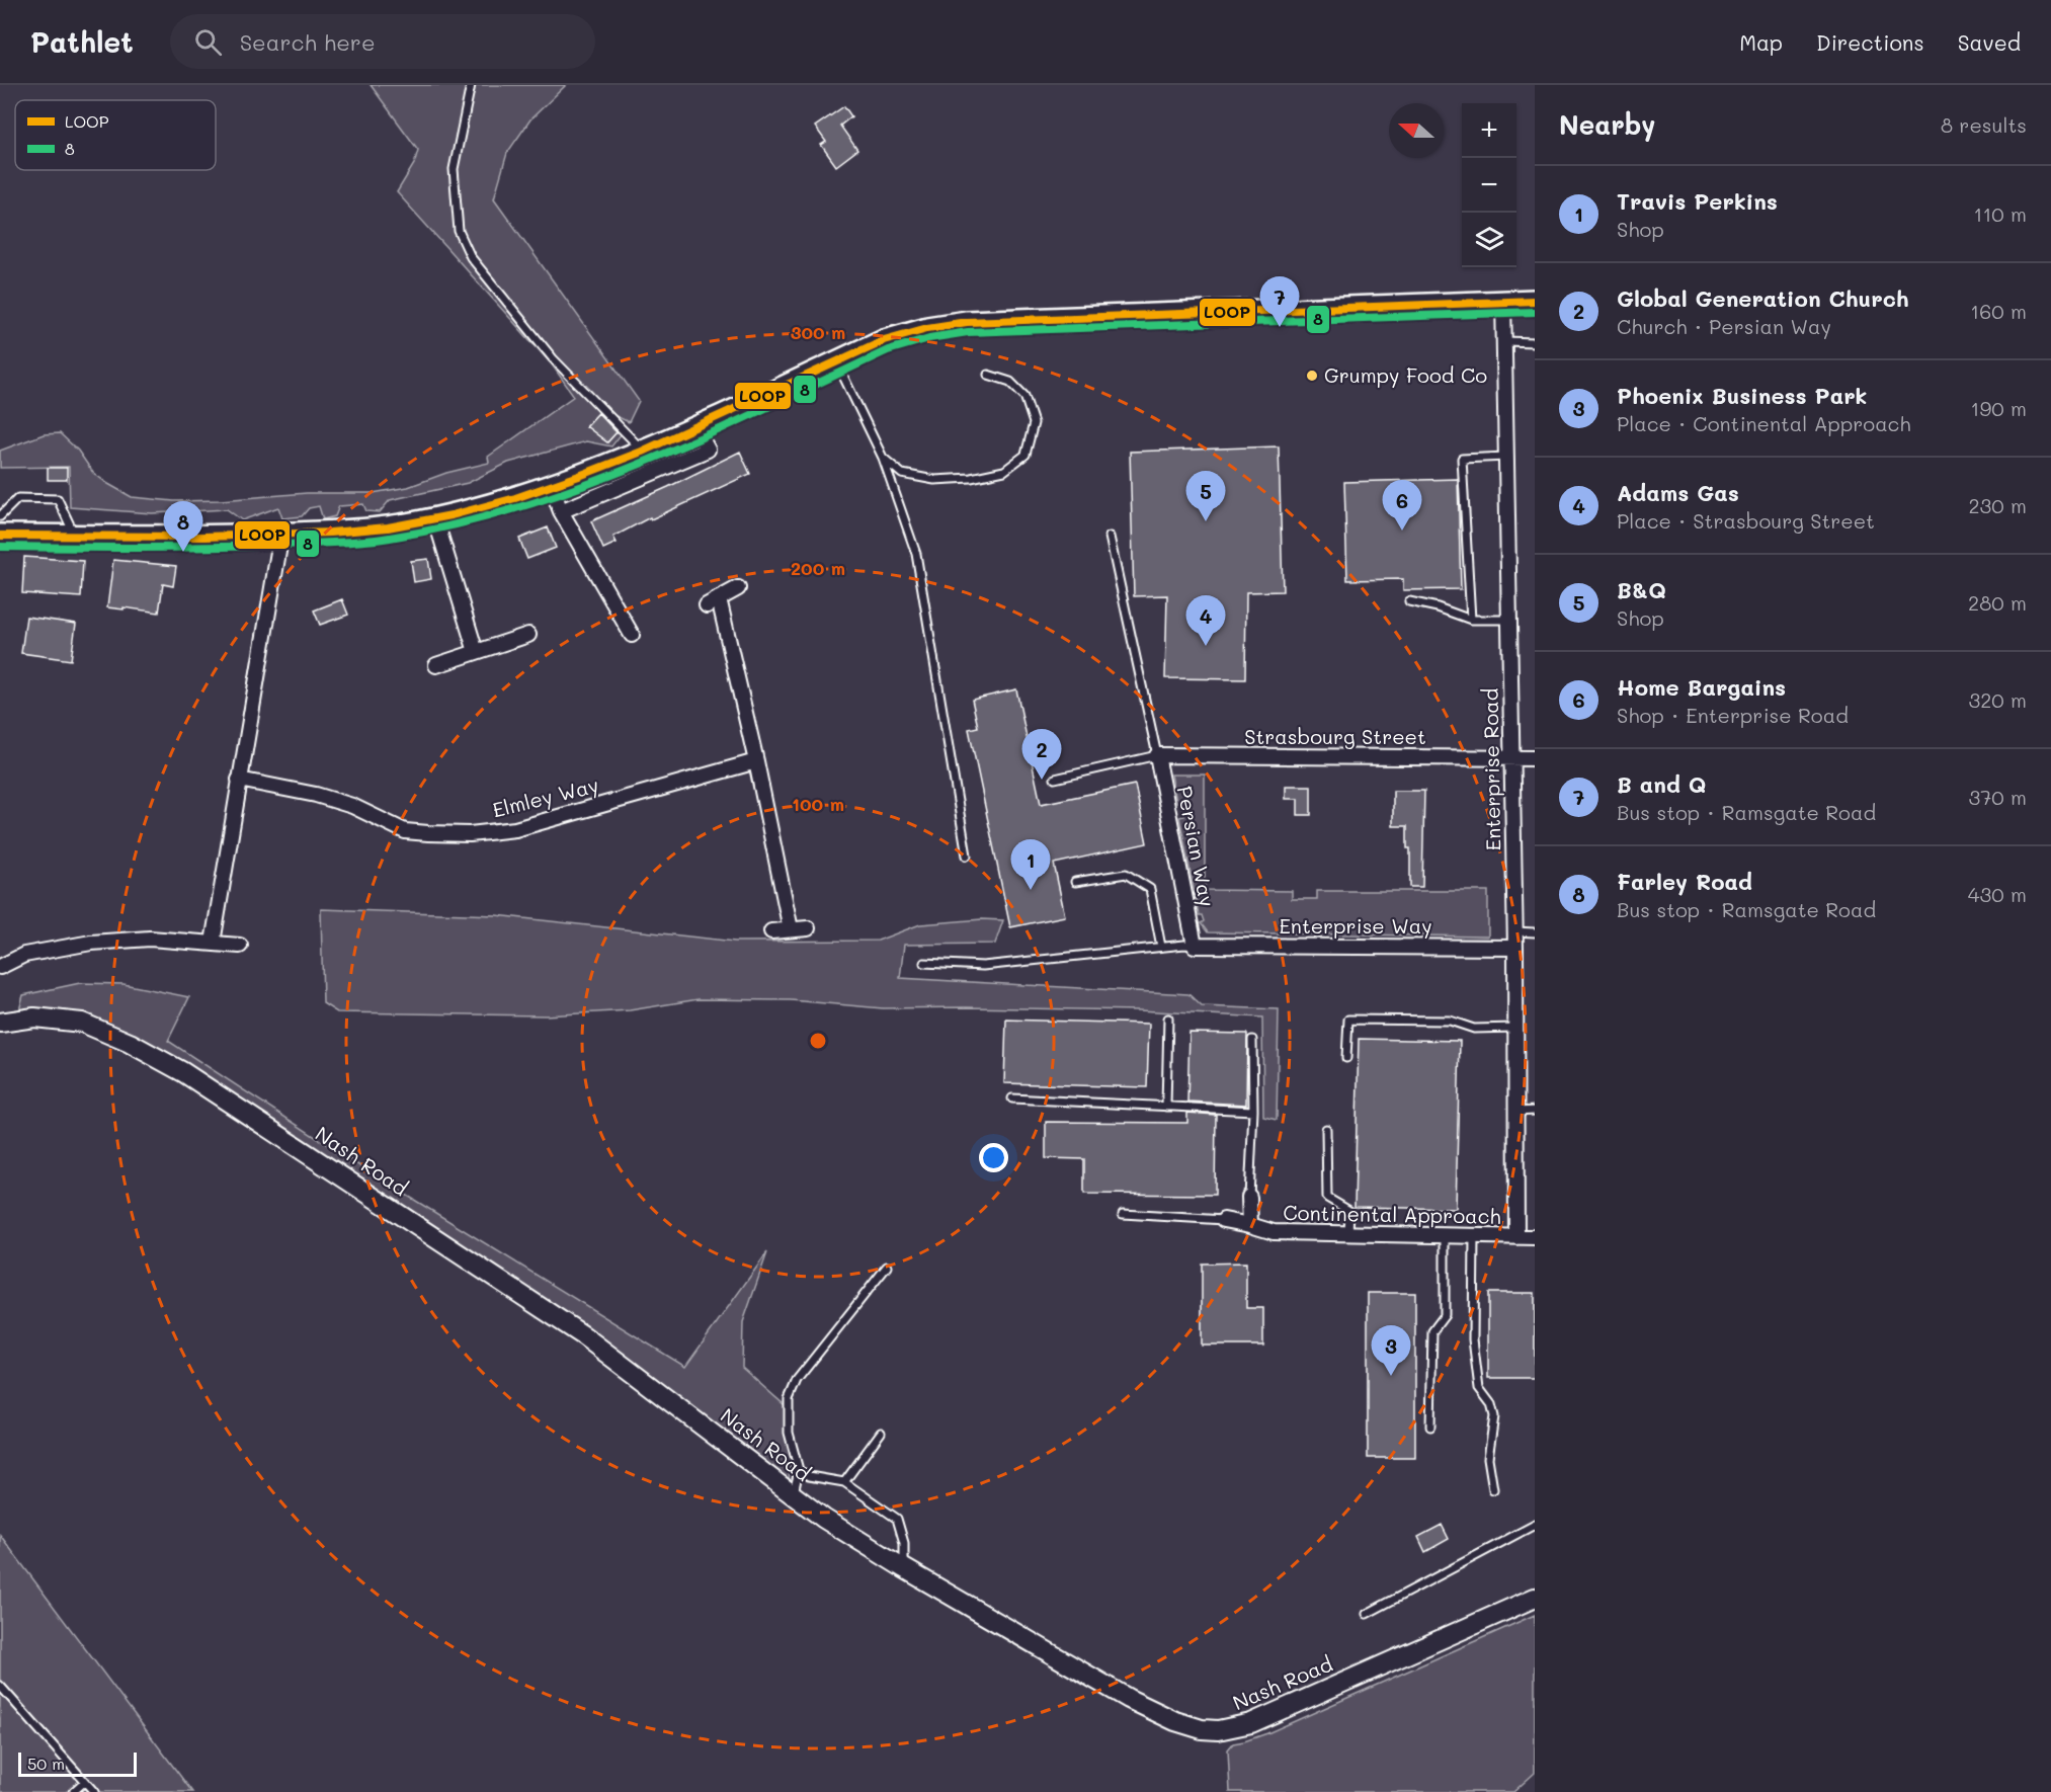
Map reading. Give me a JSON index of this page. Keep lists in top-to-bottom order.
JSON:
{
  "streets": {
    "street": [
      "Strasbourg Street",
      "Enterprise Road",
      "Elmley Way",
      "Persian Way",
      "Enterprise Way",
      "Nash Road",
      "Continental Approach"
    ]
  },
  "crossings": [
    ["Strasbourg Street", "Enterprise Road"],
    ["Strasbourg Street", "Persian Way"],
    ["Enterprise Road", "Enterprise Way"],
    ["Enterprise Road", "Continental Approach"],
    ["Persian Way", "Enterprise Way"]
  ],
  "places": ["Grumpy Food Co"],
  "lines": ["transit line LOOP", "transit line 8"],
  "legend": ["LOOP", "8"],
  "scale_bar": "50 m",
  "north": "left",
  "page": {
    "header": "Pathlet",
    "search": "Search here",
    "nav": ["Map", "Directions", "Saved"],
    "heading": ["Nearby", "8 results"],
    "map_buttons": ["+", "−"],
    "list": [
      {
        "mark": "1",
        "name": "Travis Perkins",
        "note": "Shop",
        "value": "110 m"
      },
      {
        "mark": "2",
        "name": "Global Generation Church",
        "note": "Church · Persian Way",
        "value": "160 m"
      },
      {
        "mark": "3",
        "name": "Phoenix Business Park",
        "note": "Place · Continental Approach",
        "value": "190 m"
      },
      {
        "mark": "4",
        "name": "Adams Gas",
        "note": "Place · Strasbourg Street",
        "value": "230 m"
      },
      {
        "mark": "5",
        "name": "B&Q",
        "note": "Shop",
        "value": "280 m"
      },
      {
        "mark": "6",
        "name": "Home Bargains",
        "note": "Shop · Enterprise Road",
        "value": "320 m"
      },
      {
        "mark": "7",
        "name": "B and Q",
        "note": "Bus stop · Ramsgate Road",
        "value": "370 m"
      },
      {
        "mark": "8",
        "name": "Farley Road",
        "note": "Bus stop · Ramsgate Road",
        "value": "430 m"
      }
    ],
    "pins": [
      "7",
      "5",
      "6",
      "8",
      "4",
      "2",
      "1",
      "3"
    ],
    "scale": "50 m"
  },
  "rings": ["300 m", "200 m", "100 m"]
}
